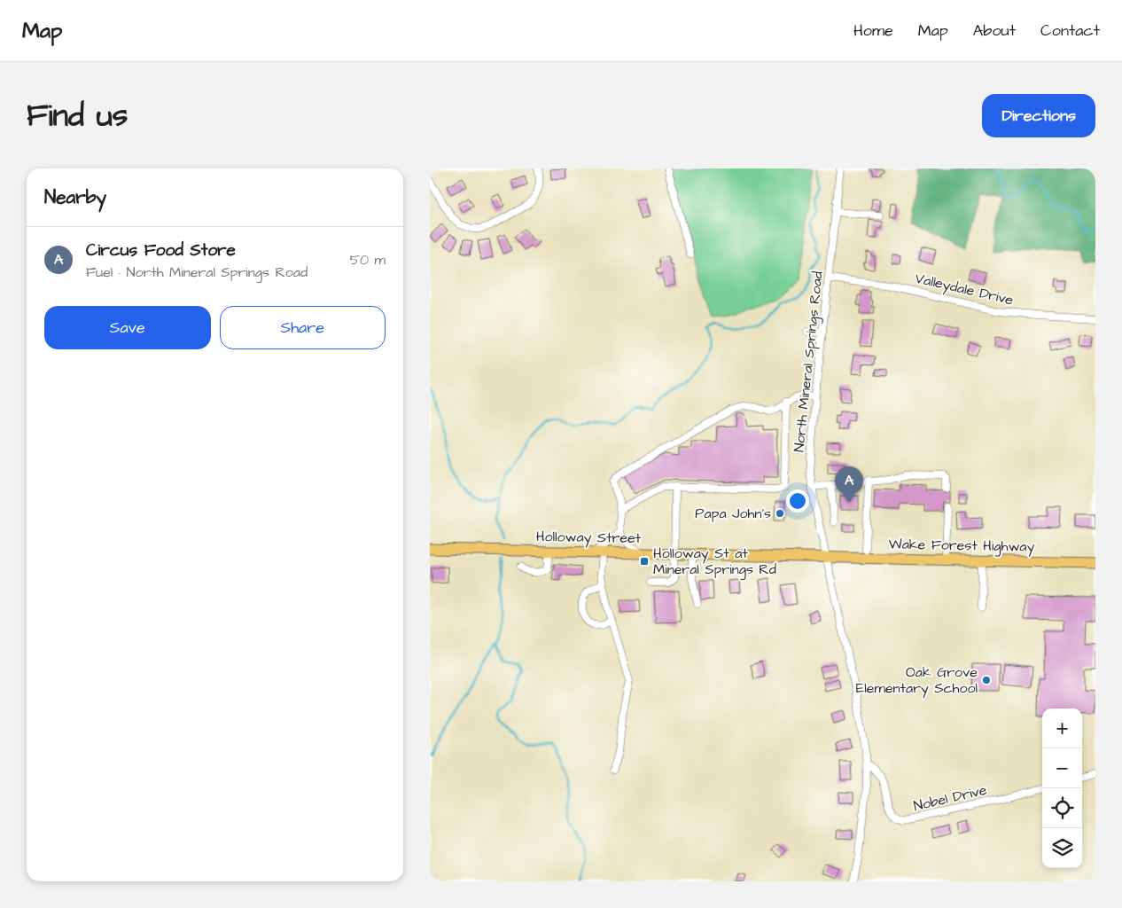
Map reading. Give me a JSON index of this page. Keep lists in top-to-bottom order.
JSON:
{
  "streets": {
    "highway": ["Holloway Street", "Wake Forest Highway"],
    "street": ["Valleydale Drive", "North Mineral Springs Road", "Nobel Drive"]
  },
  "crossings": [
    ["Valleydale Drive", "North Mineral Springs Road"],
    ["North Mineral Springs Road", "Holloway Street"],
    ["North Mineral Springs Road", "Wake Forest Highway"],
    ["North Mineral Springs Road", "Nobel Drive"],
    ["Holloway Street", "Wake Forest Highway"]
  ],
  "places": {
    "other": ["Papa John's", "Oak Grove Elementary School"],
    "transit": ["Holloway St at Mineral Springs Rd"]
  },
  "page": {
    "header": "Map",
    "nav": [
      "Home",
      "Map",
      "About",
      "Contact"
    ],
    "title": "Find us",
    "buttons": [
      "Directions",
      ["Save", "Share"]
    ],
    "heading": "Nearby",
    "list": [
      {
        "mark": "A",
        "name": "Circus Food Store",
        "note": "Fuel · North Mineral Springs Road",
        "value": "50 m"
      }
    ],
    "pins": "A",
    "map_buttons": ["+", "−"]
  }
}
